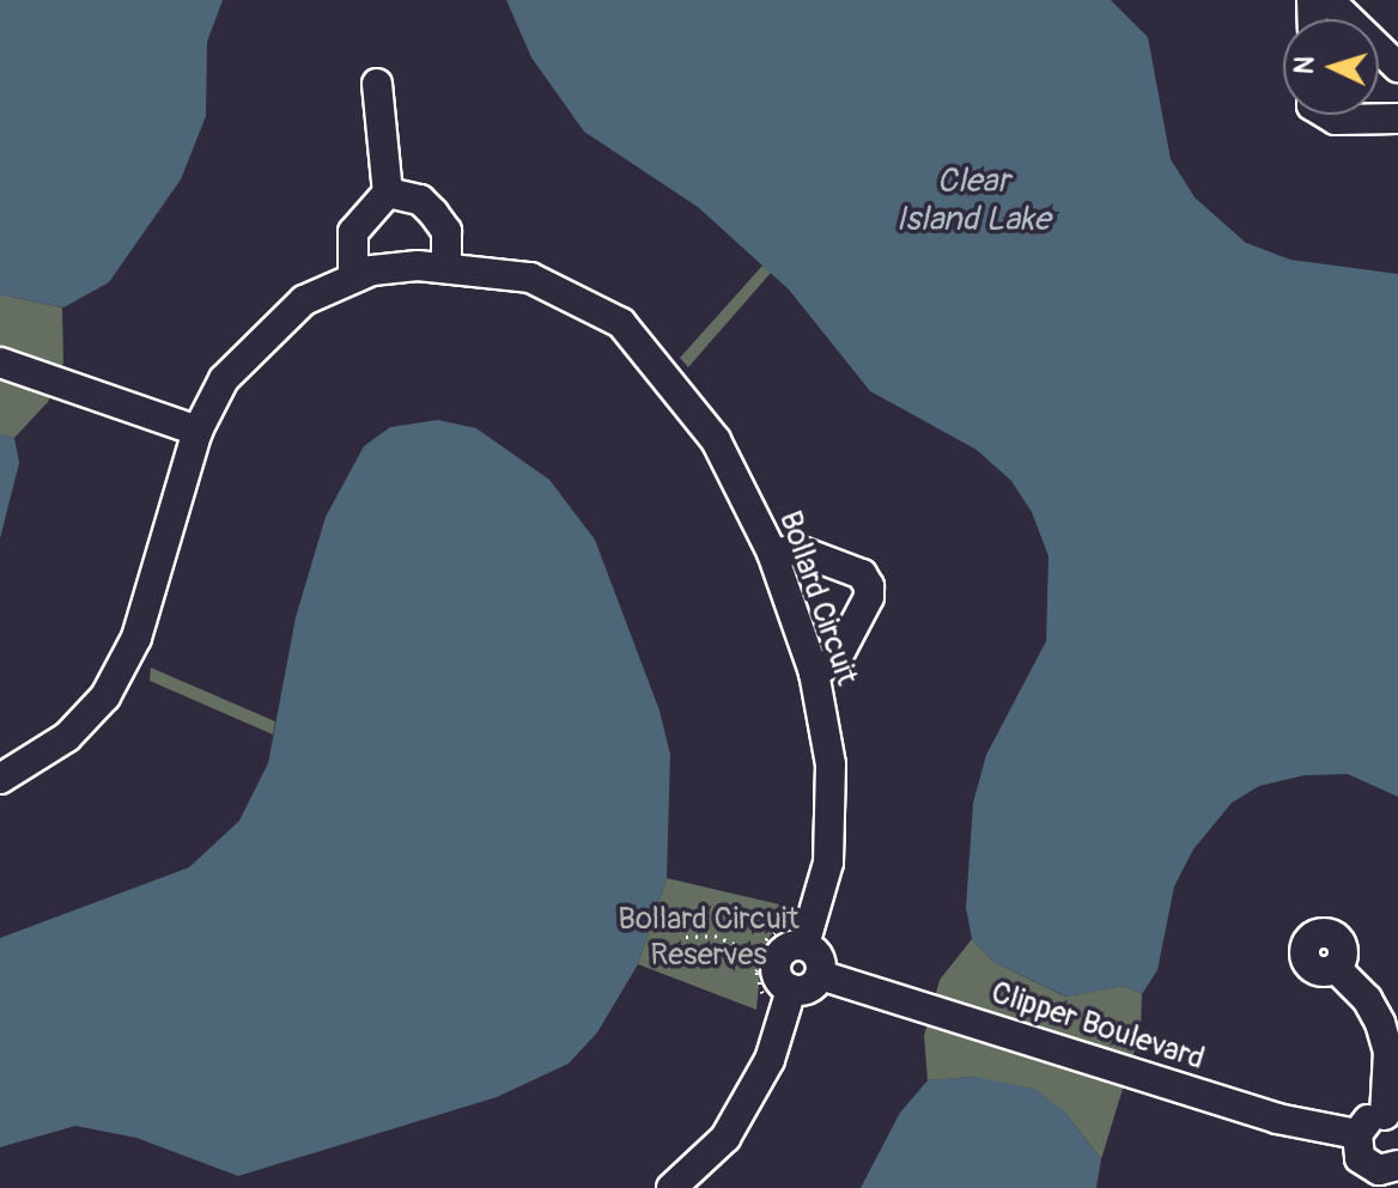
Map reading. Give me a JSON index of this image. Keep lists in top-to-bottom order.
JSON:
{
  "streets": {
    "street": ["Bollard Circuit", "Clipper Boulevard"]
  },
  "crossings": [
    ["Bollard Circuit", "Clipper Boulevard"]
  ],
  "water": ["Clear Island Lake"],
  "parks": ["Bollard Circuit Reserves"],
  "north": "left"
}
